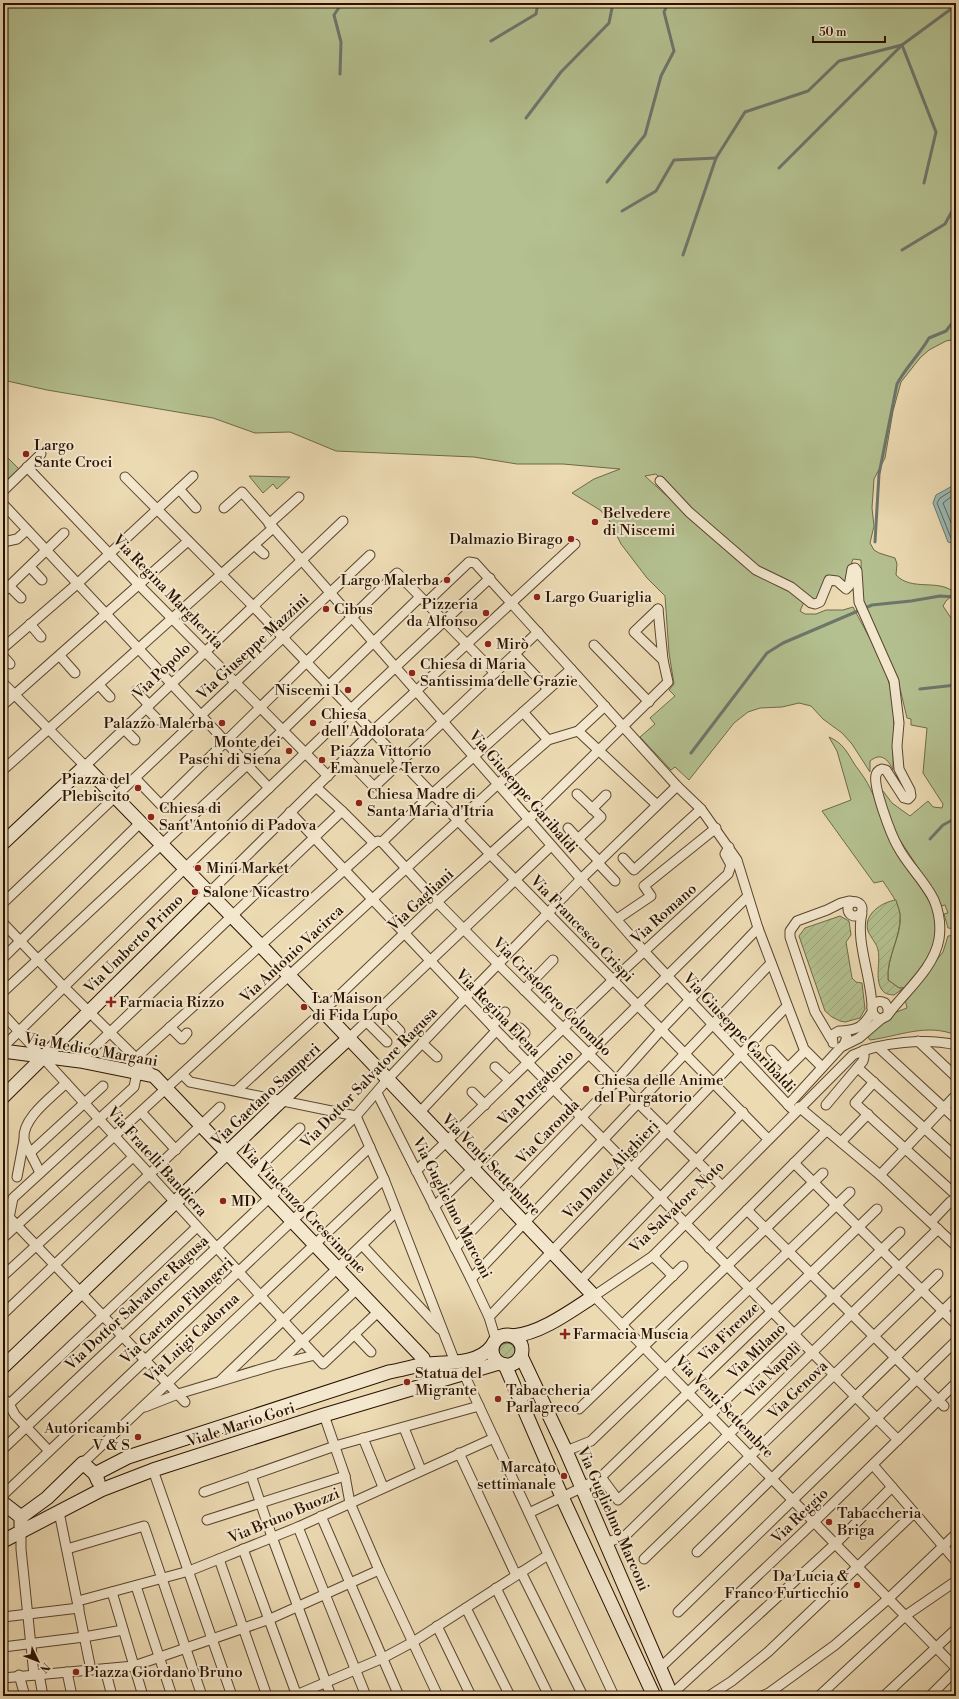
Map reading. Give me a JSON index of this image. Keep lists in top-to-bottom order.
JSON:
{
  "streets": {
    "street": [
      "Via Regina Margherita",
      "Via Giuseppe Mazzini",
      "Via Popolo",
      "Via Giuseppe Garibaldi",
      "Via Gagliani",
      "Via Romano",
      "Via Francesco Crispi",
      "Via Umberto Primo",
      "Via Antonio Vacirca",
      "Via Cristoforo Colombo",
      "Via Regina Elena",
      "Via Medico Margani",
      "Via Dottor Salvatore Ragusa",
      "Via Purgatorio",
      "Via Gaetano Samperi",
      "Via Caronda",
      "Via Fratelli Bandiera",
      "Via Venti Settembre",
      "Via Dante Alighieri",
      "Via Salvatore Noto",
      "Via Guglielmo Marconi",
      "Via Vincenzo Crescimone",
      "Via Gaetano Filangeri",
      "Via Firenze",
      "Via Luigi Cadorna",
      "Via Milano",
      "Via Napoli",
      "Via Genova",
      "Viale Mario Gori",
      "Via Bruno Buozzi",
      "Via Reggio"
    ]
  },
  "crossings": [
    ["Via Regina Margherita", "Via Giuseppe Mazzini"],
    ["Via Regina Margherita", "Via Popolo"],
    ["Via Regina Margherita", "Via Umberto Primo"],
    ["Via Giuseppe Mazzini", "Via Giuseppe Garibaldi"],
    ["Via Giuseppe Mazzini", "Via Francesco Crispi"],
    ["Via Giuseppe Mazzini", "Via Venti Settembre"],
    ["Via Popolo", "Via Giuseppe Garibaldi"],
    ["Via Popolo", "Via Francesco Crispi"],
    ["Via Popolo", "Via Venti Settembre"],
    ["Via Giuseppe Garibaldi", "Via Gagliani"],
    ["Via Giuseppe Garibaldi", "Via Romano"],
    ["Via Giuseppe Garibaldi", "Via Umberto Primo"],
    ["Via Giuseppe Garibaldi", "Via Antonio Vacirca"],
    ["Via Giuseppe Garibaldi", "Via Dottor Salvatore Ragusa"],
    ["Via Giuseppe Garibaldi", "Via Purgatorio"],
    ["Via Giuseppe Garibaldi", "Via Gaetano Samperi"],
    ["Via Giuseppe Garibaldi", "Via Caronda"],
    ["Via Giuseppe Garibaldi", "Via Dante Alighieri"],
    ["Via Giuseppe Garibaldi", "Via Salvatore Noto"],
    ["Via Giuseppe Garibaldi", "Via Napoli"],
    ["Via Gagliani", "Via Francesco Crispi"],
    ["Via Gagliani", "Via Cristoforo Colombo"],
    ["Via Gagliani", "Via Regina Elena"],
    ["Via Gagliani", "Via Venti Settembre"],
    ["Via Romano", "Via Francesco Crispi"],
    ["Via Romano", "Via Cristoforo Colombo"],
    ["Via Romano", "Via Regina Elena"],
    ["Via Romano", "Via Venti Settembre"],
    ["Via Romano", "Via Guglielmo Marconi"],
    ["Via Francesco Crispi", "Via Umberto Primo"],
    ["Via Francesco Crispi", "Via Antonio Vacirca"],
    ["Via Francesco Crispi", "Via Dottor Salvatore Ragusa"],
    ["Via Francesco Crispi", "Via Purgatorio"],
    ["Via Francesco Crispi", "Via Gaetano Samperi"],
    ["Via Francesco Crispi", "Via Caronda"],
    ["Via Francesco Crispi", "Via Dante Alighieri"],
    ["Via Francesco Crispi", "Via Salvatore Noto"],
    ["Via Umberto Primo", "Via Cristoforo Colombo"],
    ["Via Umberto Primo", "Via Regina Elena"],
    ["Via Umberto Primo", "Via Medico Margani"],
    ["Via Umberto Primo", "Via Fratelli Bandiera"],
    ["Via Umberto Primo", "Via Venti Settembre"],
    ["Via Antonio Vacirca", "Via Cristoforo Colombo"],
    ["Via Antonio Vacirca", "Via Regina Elena"],
    ["Via Antonio Vacirca", "Via Fratelli Bandiera"],
    ["Via Antonio Vacirca", "Via Venti Settembre"],
    ["Via Antonio Vacirca", "Via Vincenzo Crescimone"],
    ["Via Cristoforo Colombo", "Via Dottor Salvatore Ragusa"],
    ["Via Cristoforo Colombo", "Via Purgatorio"],
    ["Via Cristoforo Colombo", "Via Gaetano Samperi"],
    ["Via Cristoforo Colombo", "Via Caronda"],
    ["Via Cristoforo Colombo", "Via Dante Alighieri"],
    ["Via Cristoforo Colombo", "Via Salvatore Noto"],
    ["Via Regina Elena", "Via Dottor Salvatore Ragusa"],
    ["Via Regina Elena", "Via Purgatorio"],
    ["Via Regina Elena", "Via Gaetano Samperi"],
    ["Via Regina Elena", "Via Caronda"],
    ["Via Regina Elena", "Via Dante Alighieri"],
    ["Via Regina Elena", "Via Salvatore Noto"],
    ["Via Regina Elena", "Via Firenze"],
    ["Via Regina Elena", "Via Milano"],
    ["Via Regina Elena", "Via Napoli"],
    ["Via Regina Elena", "Via Genova"],
    ["Via Regina Elena", "Via Reggio"],
    ["Via Medico Margani", "Via Fratelli Bandiera"],
    ["Via Medico Margani", "Via Vincenzo Crescimone"],
    ["Via Dottor Salvatore Ragusa", "Via Fratelli Bandiera"],
    ["Via Dottor Salvatore Ragusa", "Via Venti Settembre"],
    ["Via Dottor Salvatore Ragusa", "Via Guglielmo Marconi"],
    ["Via Dottor Salvatore Ragusa", "Via Vincenzo Crescimone"],
    ["Via Purgatorio", "Via Venti Settembre"],
    ["Via Purgatorio", "Via Guglielmo Marconi"],
    ["Via Gaetano Samperi", "Via Fratelli Bandiera"],
    ["Via Gaetano Samperi", "Via Venti Settembre"],
    ["Via Gaetano Samperi", "Via Vincenzo Crescimone"],
    ["Via Caronda", "Via Venti Settembre"],
    ["Via Caronda", "Via Guglielmo Marconi"],
    ["Via Fratelli Bandiera", "Via Gaetano Filangeri"],
    ["Via Fratelli Bandiera", "Via Luigi Cadorna"],
    ["Via Venti Settembre", "Via Dante Alighieri"],
    ["Via Venti Settembre", "Via Salvatore Noto"],
    ["Via Venti Settembre", "Via Firenze"],
    ["Via Venti Settembre", "Via Milano"],
    ["Via Venti Settembre", "Via Napoli"],
    ["Via Venti Settembre", "Via Genova"],
    ["Via Venti Settembre", "Via Reggio"],
    ["Via Dante Alighieri", "Via Guglielmo Marconi"],
    ["Via Guglielmo Marconi", "Via Firenze"],
    ["Via Guglielmo Marconi", "Via Napoli"],
    ["Via Guglielmo Marconi", "Viale Mario Gori"],
    ["Via Guglielmo Marconi", "Via Reggio"],
    ["Via Vincenzo Crescimone", "Via Gaetano Filangeri"],
    ["Via Vincenzo Crescimone", "Via Luigi Cadorna"],
    ["Via Vincenzo Crescimone", "Viale Mario Gori"],
    ["Via Firenze", "Via Milano"]
  ],
  "places": {
    "other": [
      "Largo Sante Croci",
      "Belvedere di Niscemi",
      "Dalmazio Birago",
      "Largo Malerba",
      "Largo Guariglia",
      "Cibus",
      "Pizzeria da Alfonso",
      "Mirò",
      "Chiesa di Maria Santissima delle Grazie",
      "Niscemi 1",
      "Palazzo Malerba",
      "Chiesa dell'Addolorata",
      "Monte dei Paschi di Siena",
      "Piazza Vittorio Emanuele Terzo",
      "Piazza del Plebiscito",
      "Chiesa Madre di Santa Maria d'Itria",
      "Chiesa di Sant'Antonio di Padova",
      "Mini Market",
      "Salone Nicastro",
      "La Maison di Fida Lupo",
      "Chiesa delle Anime del Purgatorio",
      "MD",
      "Statua del Migrante",
      "Tabaccheria Parlagreco",
      "Autoricambi V & S",
      "Marcato settimanale",
      "Tabaccheria Briga",
      "Da Lucia & Franco Furticchio",
      "Piazza Giordano Bruno"
    ],
    "health": ["Farmacia Rizzo", "Farmacia Muscia"]
  },
  "scale_bar": "50 m",
  "north": "bottom right"
}
